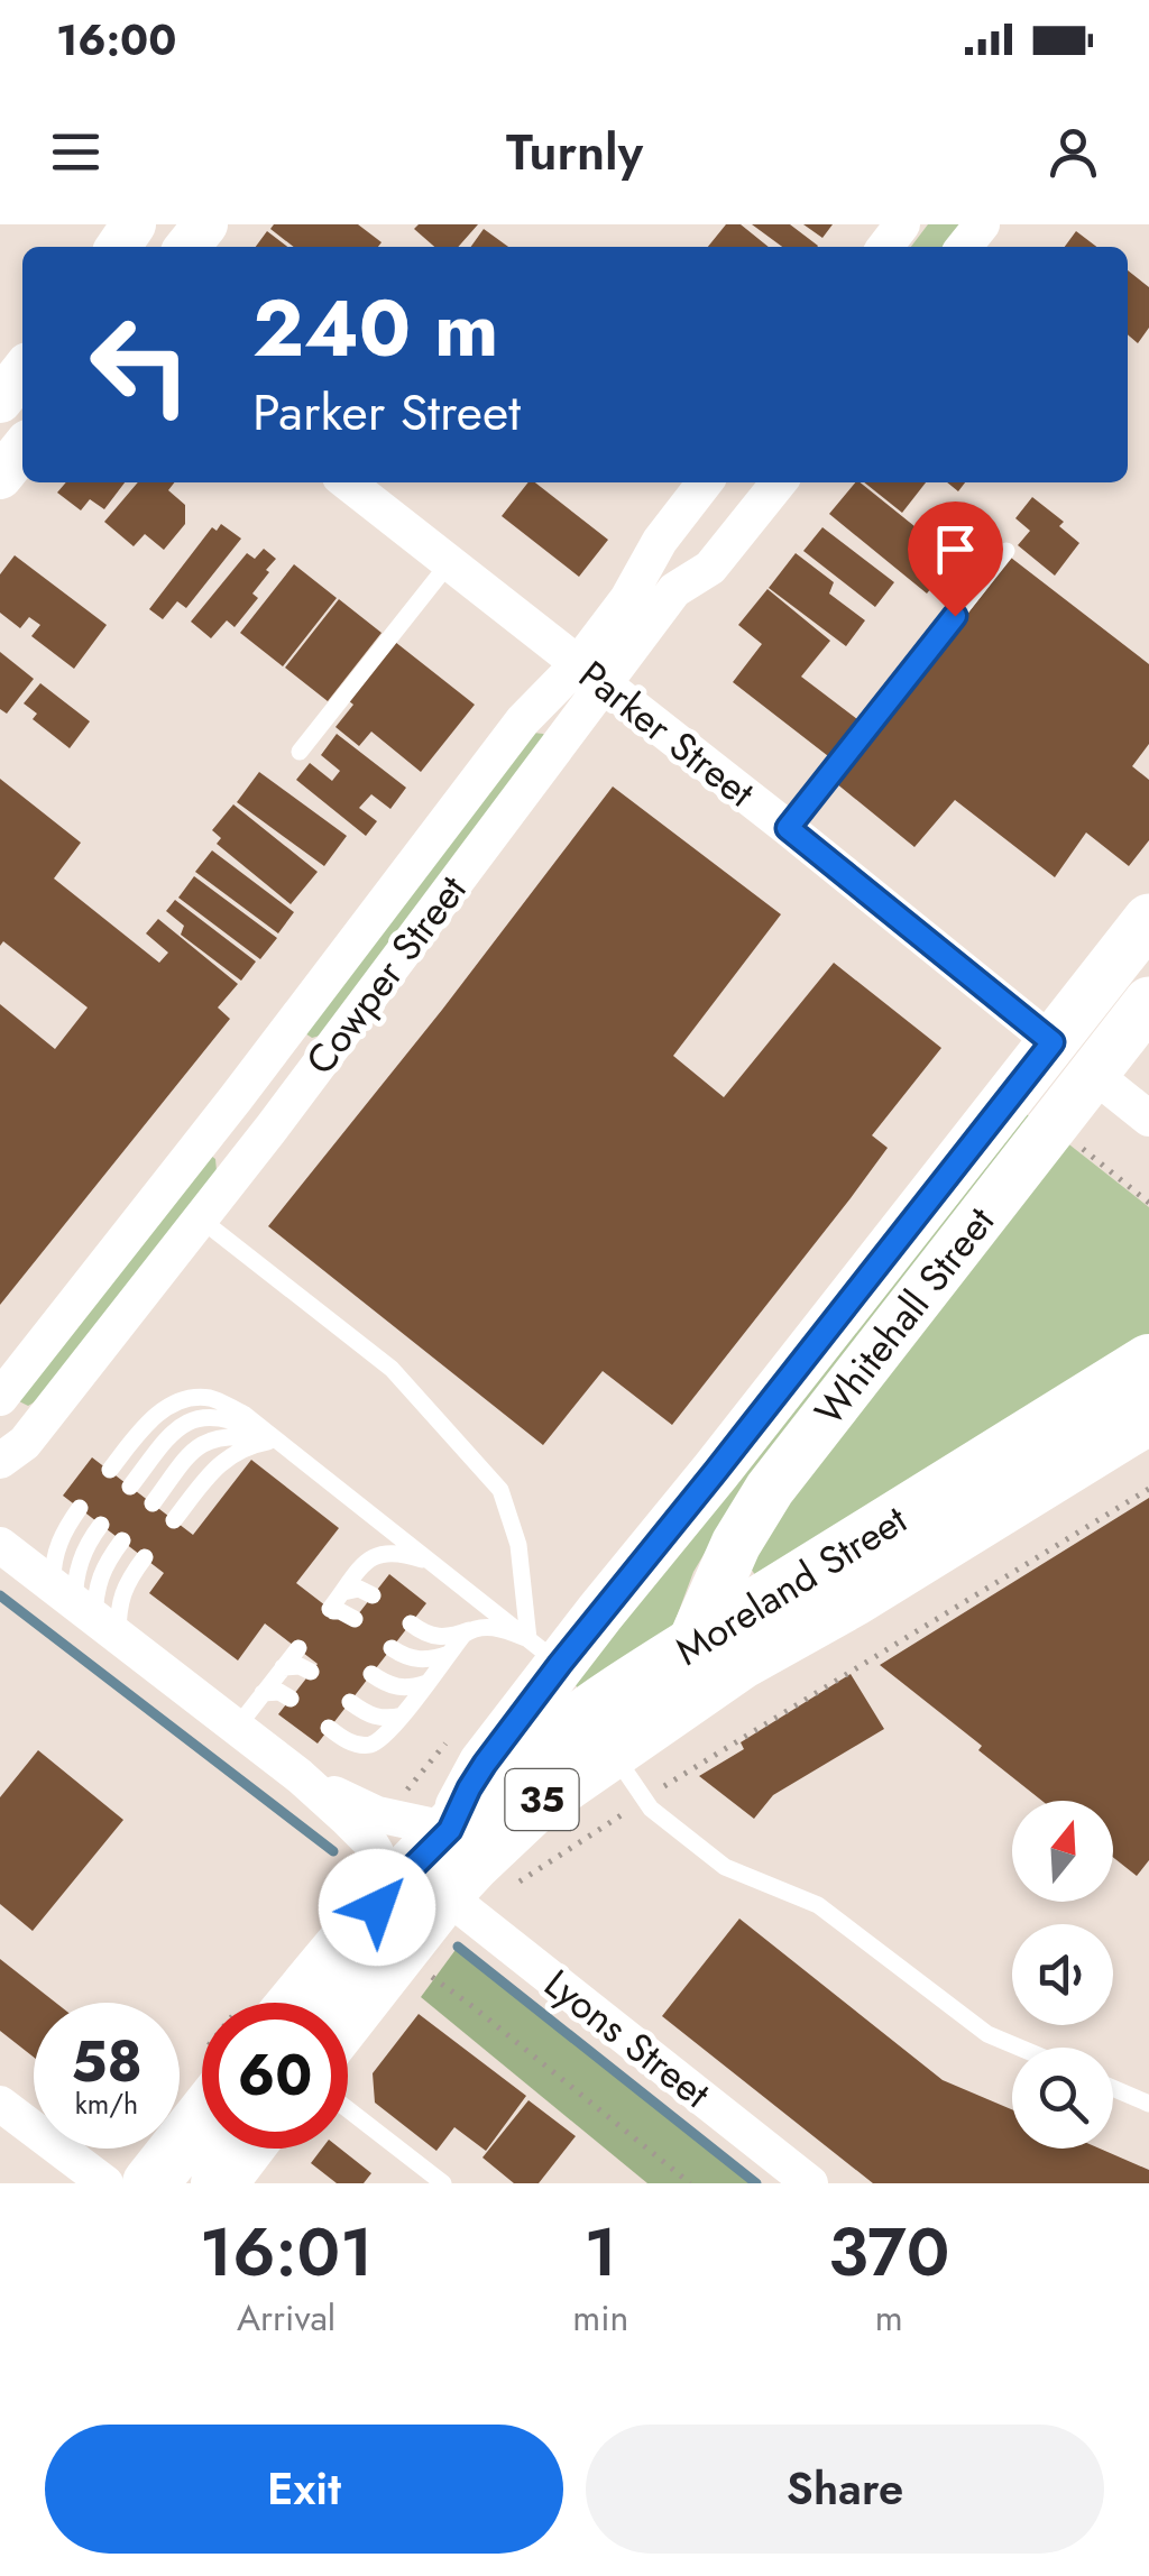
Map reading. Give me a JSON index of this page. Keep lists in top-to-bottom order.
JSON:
{
  "streets": {
    "main road": [
      "Parker Street",
      "Whitehall Street",
      "Moreland Street",
      "35"
    ],
    "street": ["Cowper Street", "Lyons Street"]
  },
  "crossings": [
    ["Parker Street", "Cowper Street"],
    ["Parker Street", "Whitehall Street"],
    ["Whitehall Street", "Moreland Street"],
    ["Whitehall Street", "35"],
    ["Moreland Street", "35"],
    ["35", "Lyons Street"]
  ],
  "north": "top",
  "page": {
    "status": "16:00",
    "header": "Turnly",
    "turn": ["240 m", "Parker Street"],
    "speed": "58 km/h",
    "limit": "60",
    "eta": [
      "16:01",
      "Arrival",
      "1",
      "min",
      "370",
      "m"
    ],
    "buttons": ["Exit", "Share"]
  }
}
